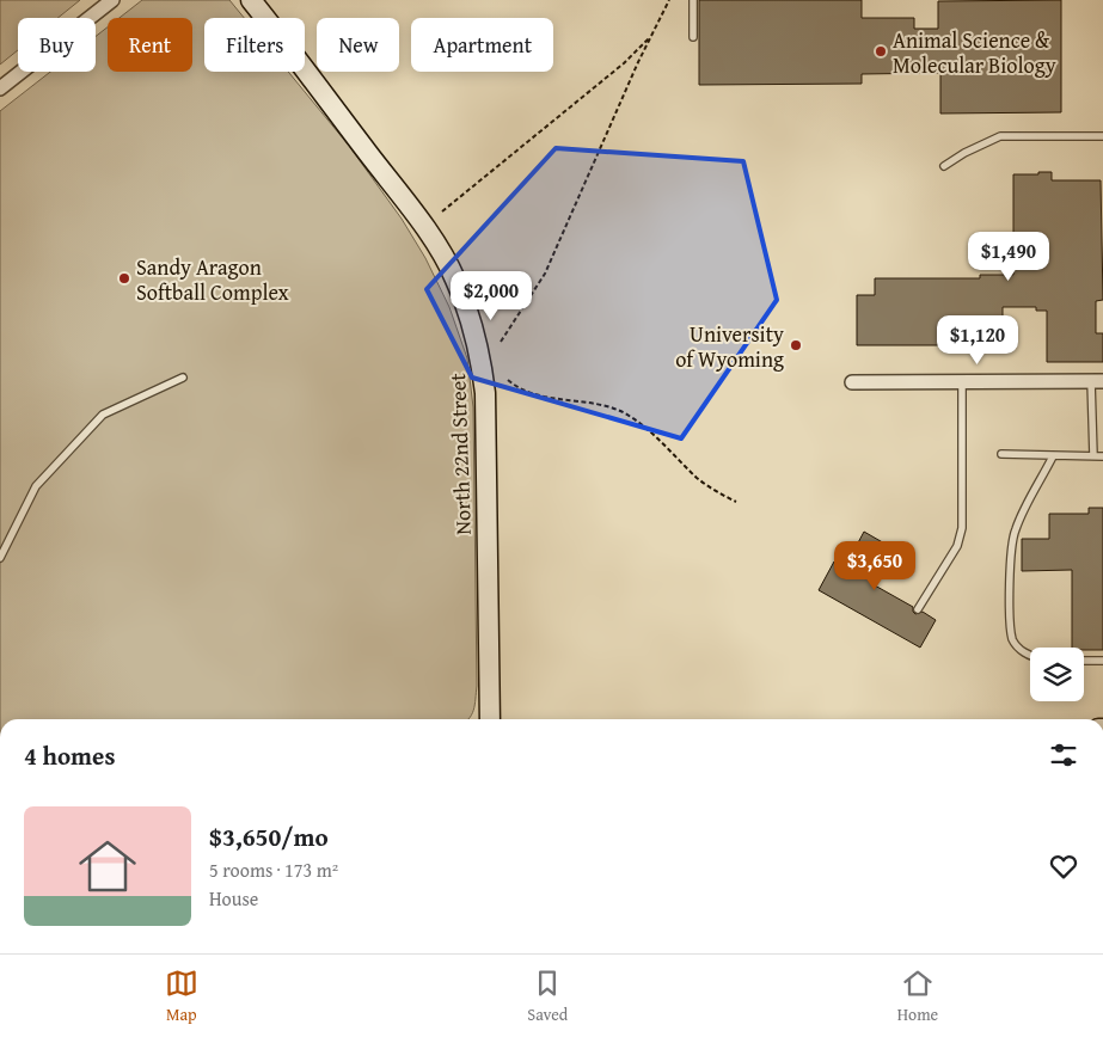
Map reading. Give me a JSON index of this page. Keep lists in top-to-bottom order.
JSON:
{
  "streets": {
    "street": ["North 22nd Street"]
  },
  "places": ["Animal Science & Molecular Biology", "Sandy Aragon Softball Complex", "University of Wyoming"],
  "page": {
    "chip": [
      "Buy",
      "Rent",
      "Filters",
      "New",
      "Apartment"
    ],
    "price": [
      "$1,490",
      "$2,000",
      "$1,120",
      "$3,650"
    ],
    "heading": "4 homes",
    "list": [
      {
        "name": "$3,650/mo",
        "note": "5 rooms · 173 m² · House"
      }
    ],
    "tabs": ["Map", "Saved", "Home"]
  }
}
